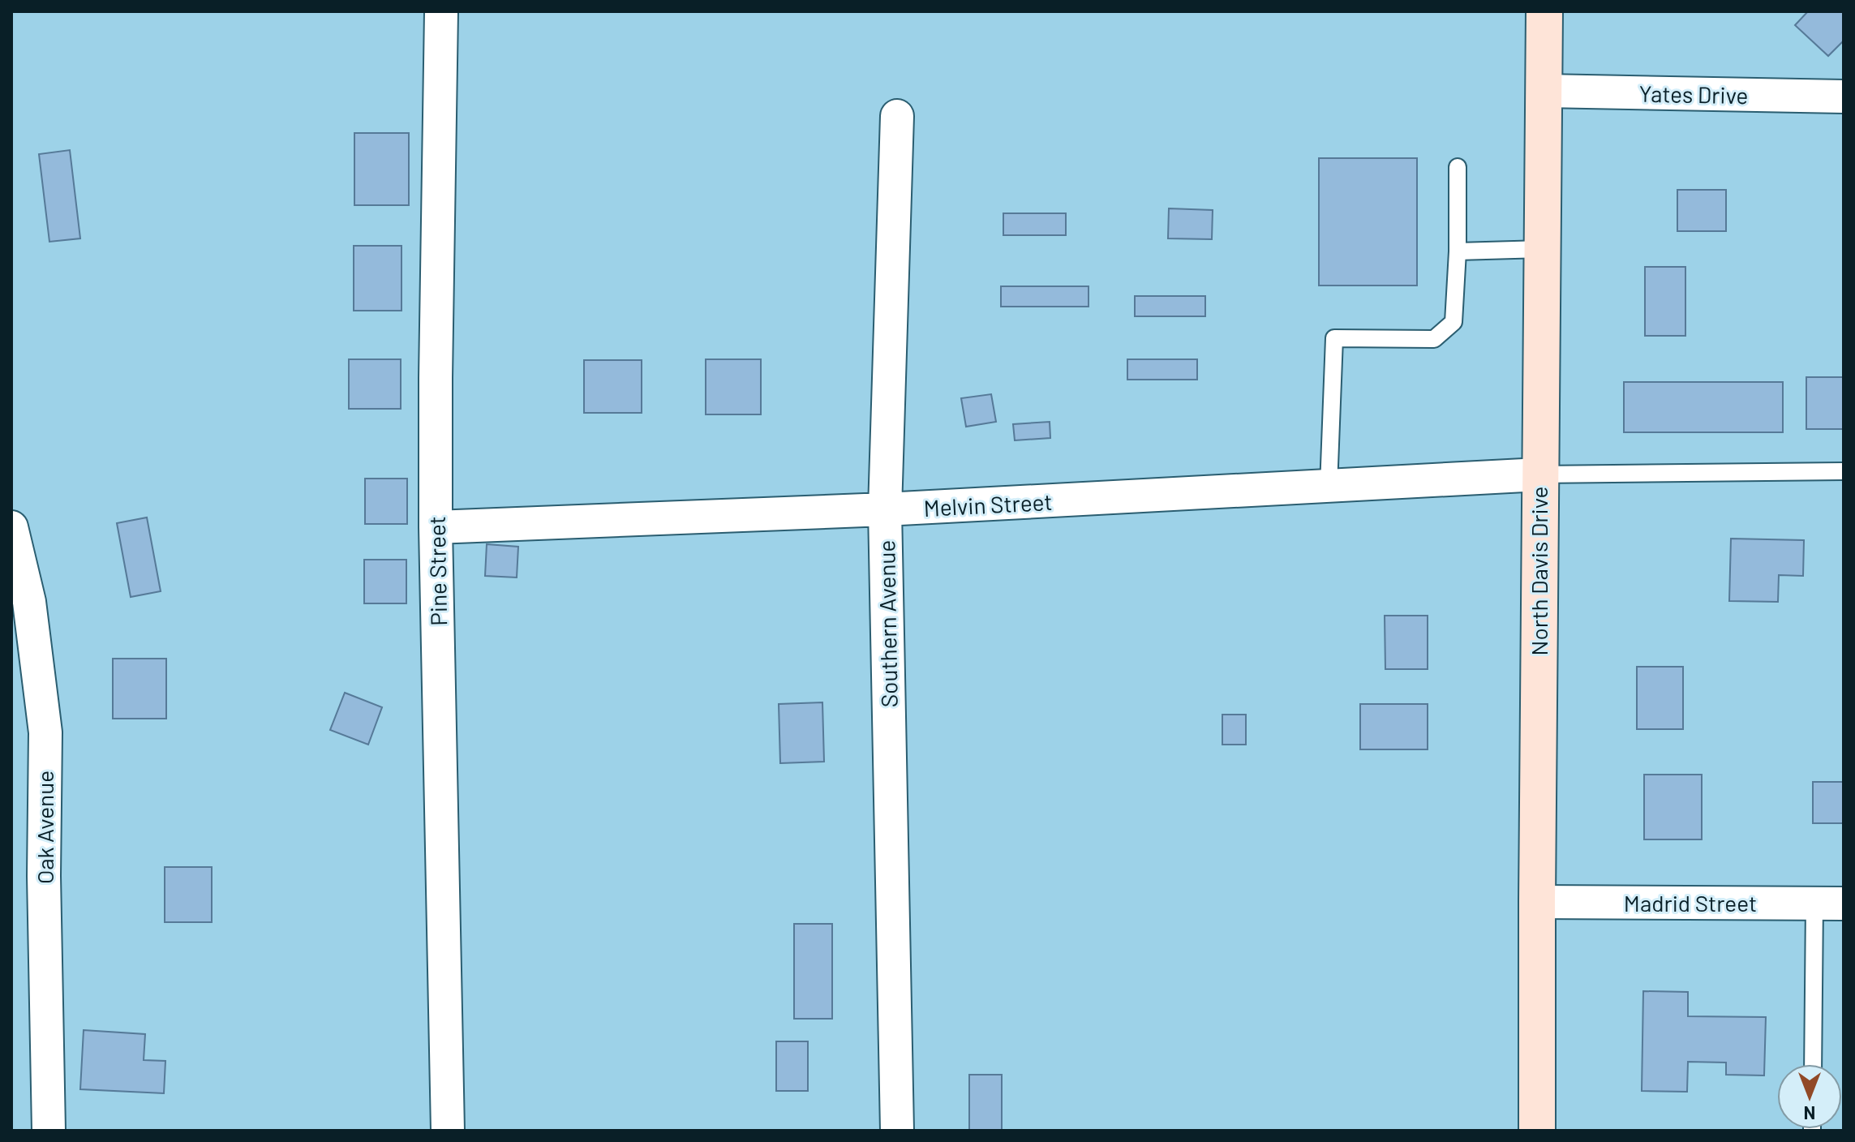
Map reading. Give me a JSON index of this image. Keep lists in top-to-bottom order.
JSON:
{
  "streets": {
    "main road": ["North Davis Drive"],
    "street": [
      "Yates Drive",
      "Melvin Street",
      "Pine Street",
      "Southern Avenue",
      "Oak Avenue",
      "Madrid Street"
    ]
  },
  "crossings": [
    ["Yates Drive", "North Davis Drive"],
    ["Melvin Street", "Pine Street"],
    ["Melvin Street", "North Davis Drive"],
    ["Melvin Street", "Southern Avenue"],
    ["North Davis Drive", "Madrid Street"]
  ],
  "north": "bottom"
}
